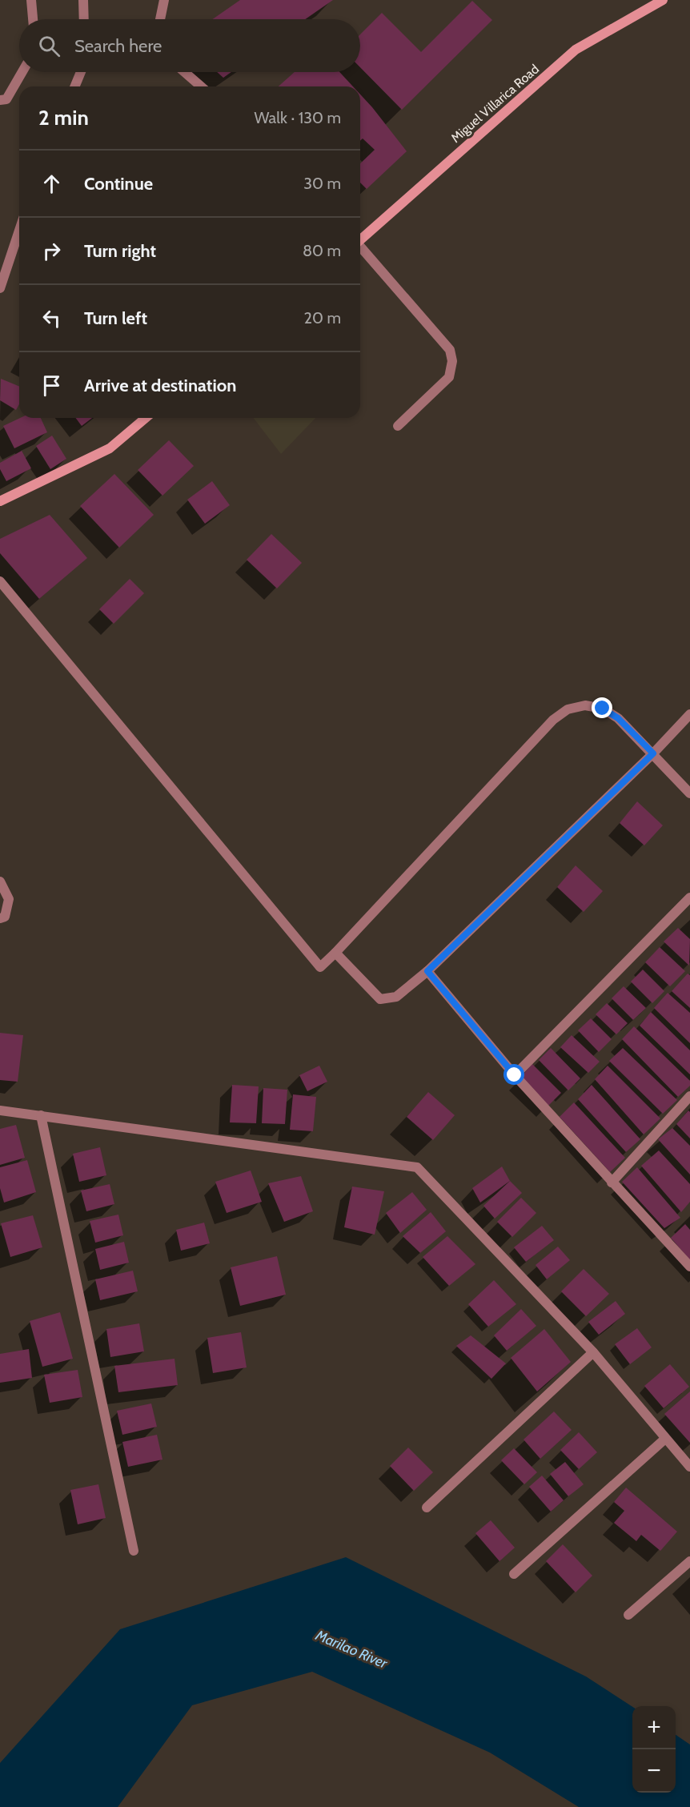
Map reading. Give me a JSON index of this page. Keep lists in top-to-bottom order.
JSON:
{
  "streets": {
    "main road": ["Miguel Villarica Road"]
  },
  "water": ["Marilao River"],
  "page": {
    "search": "Search here",
    "heading": ["2 min", "Walk · 130 m"],
    "list": [
      ["Continue", "30 m"],
      ["Turn right", "80 m"],
      ["Turn left", "20 m"],
      "Arrive at destination"
    ],
    "map_buttons": ["+", "−"]
  }
}
